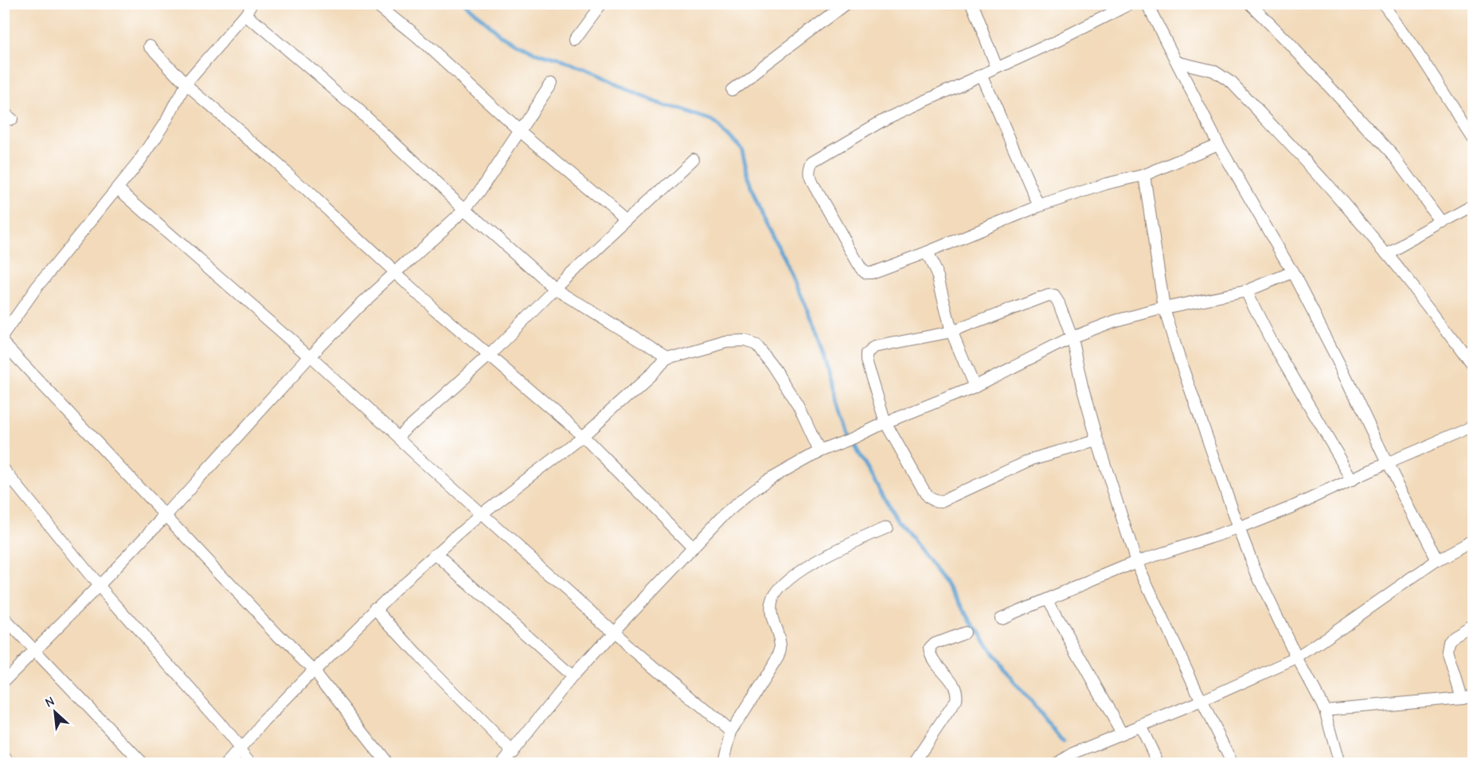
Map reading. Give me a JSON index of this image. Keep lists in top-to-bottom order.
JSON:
{
  "north": "top left"
}
